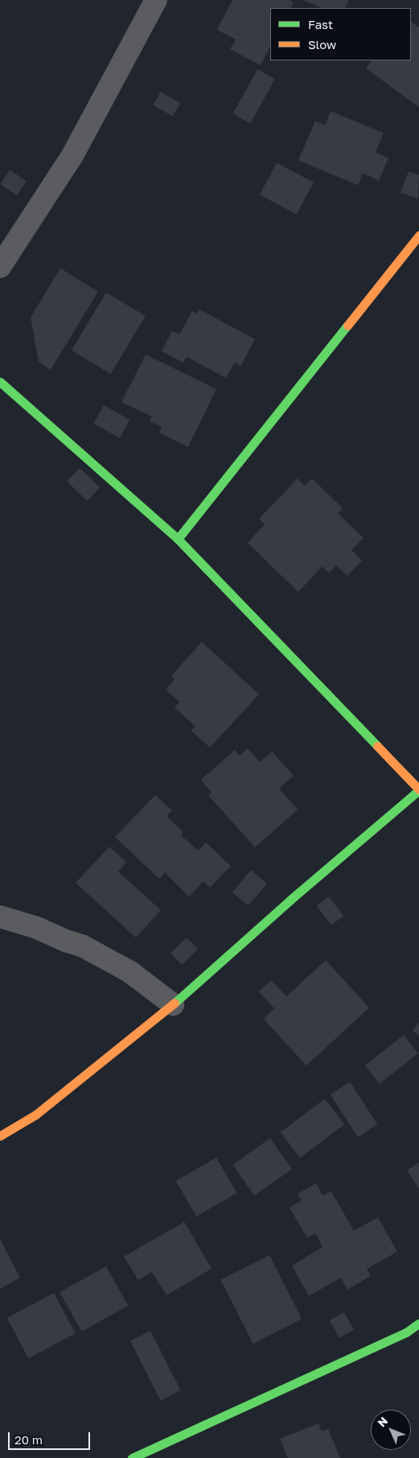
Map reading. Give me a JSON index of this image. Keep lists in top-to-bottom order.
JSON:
{
  "legend": ["Fast", "Slow"],
  "scale_bar": "20 m",
  "north": "top left"
}
